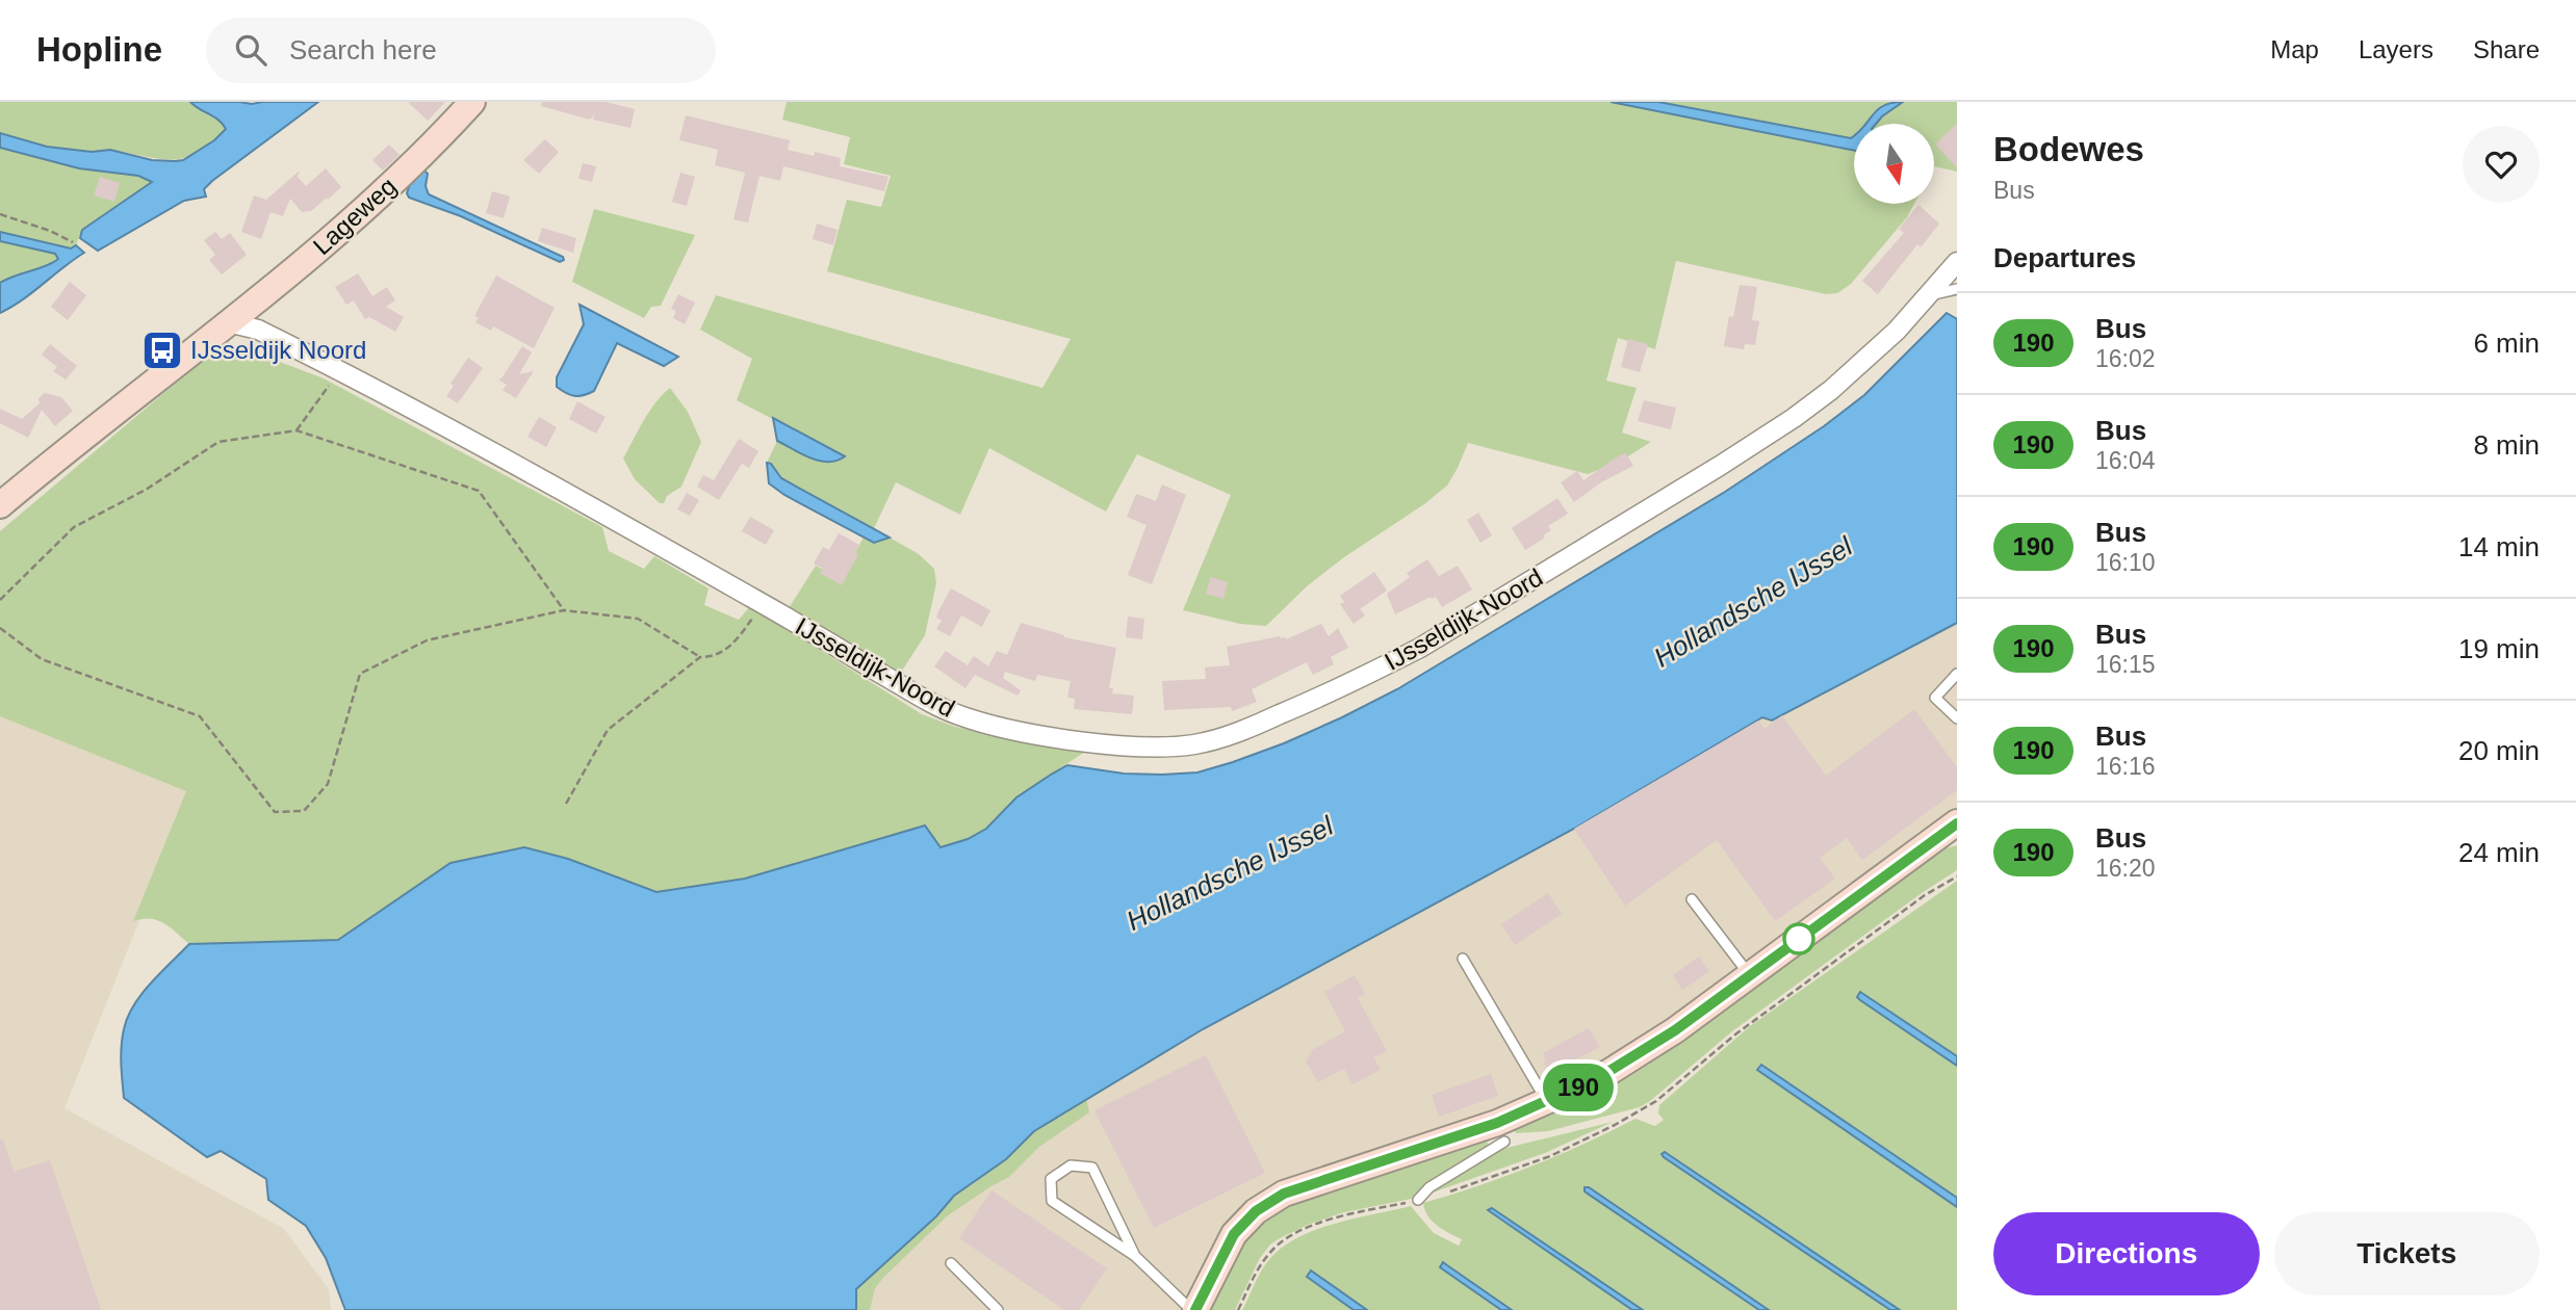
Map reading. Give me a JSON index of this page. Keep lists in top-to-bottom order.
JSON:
{
  "streets": {
    "street": ["Lageweg", "IJsseldijk-Noord"]
  },
  "crossings": [
    ["Lageweg", "IJsseldijk-Noord"]
  ],
  "water": ["Hollandsche IJssel"],
  "places": {
    "bus stop": ["IJsseldijk Noord"]
  },
  "lines": ["bus line 190"],
  "north": "bottom",
  "page": {
    "header": "Hopline",
    "search": "Search here",
    "nav": ["Map", "Layers", "Share"],
    "on_map": "190",
    "heading": [
      ["Bodewes", "Bus"],
      "Departures"
    ],
    "list": [
      {
        "mark": "190",
        "name": "Bus",
        "note": "16:02",
        "value": "6 min"
      },
      {
        "mark": "190",
        "name": "Bus",
        "note": "16:04",
        "value": "8 min"
      },
      {
        "mark": "190",
        "name": "Bus",
        "note": "16:10",
        "value": "14 min"
      },
      {
        "mark": "190",
        "name": "Bus",
        "note": "16:15",
        "value": "19 min"
      },
      {
        "mark": "190",
        "name": "Bus",
        "note": "16:16",
        "value": "20 min"
      },
      {
        "mark": "190",
        "name": "Bus",
        "note": "16:20",
        "value": "24 min"
      }
    ],
    "buttons": ["Directions", "Tickets"]
  }
}
